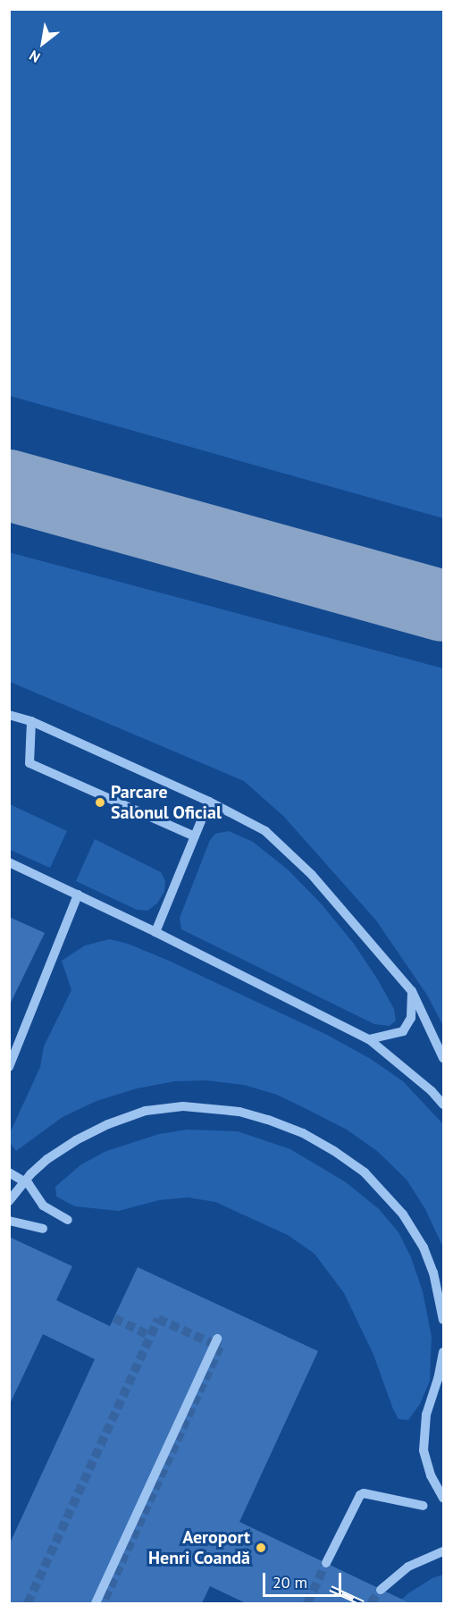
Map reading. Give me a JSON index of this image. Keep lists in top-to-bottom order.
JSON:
{
  "places": ["Parcare Salonul Oficial", "Aeroport Henri Coandă"],
  "scale_bar": "20 m",
  "north": "bottom left"
}
